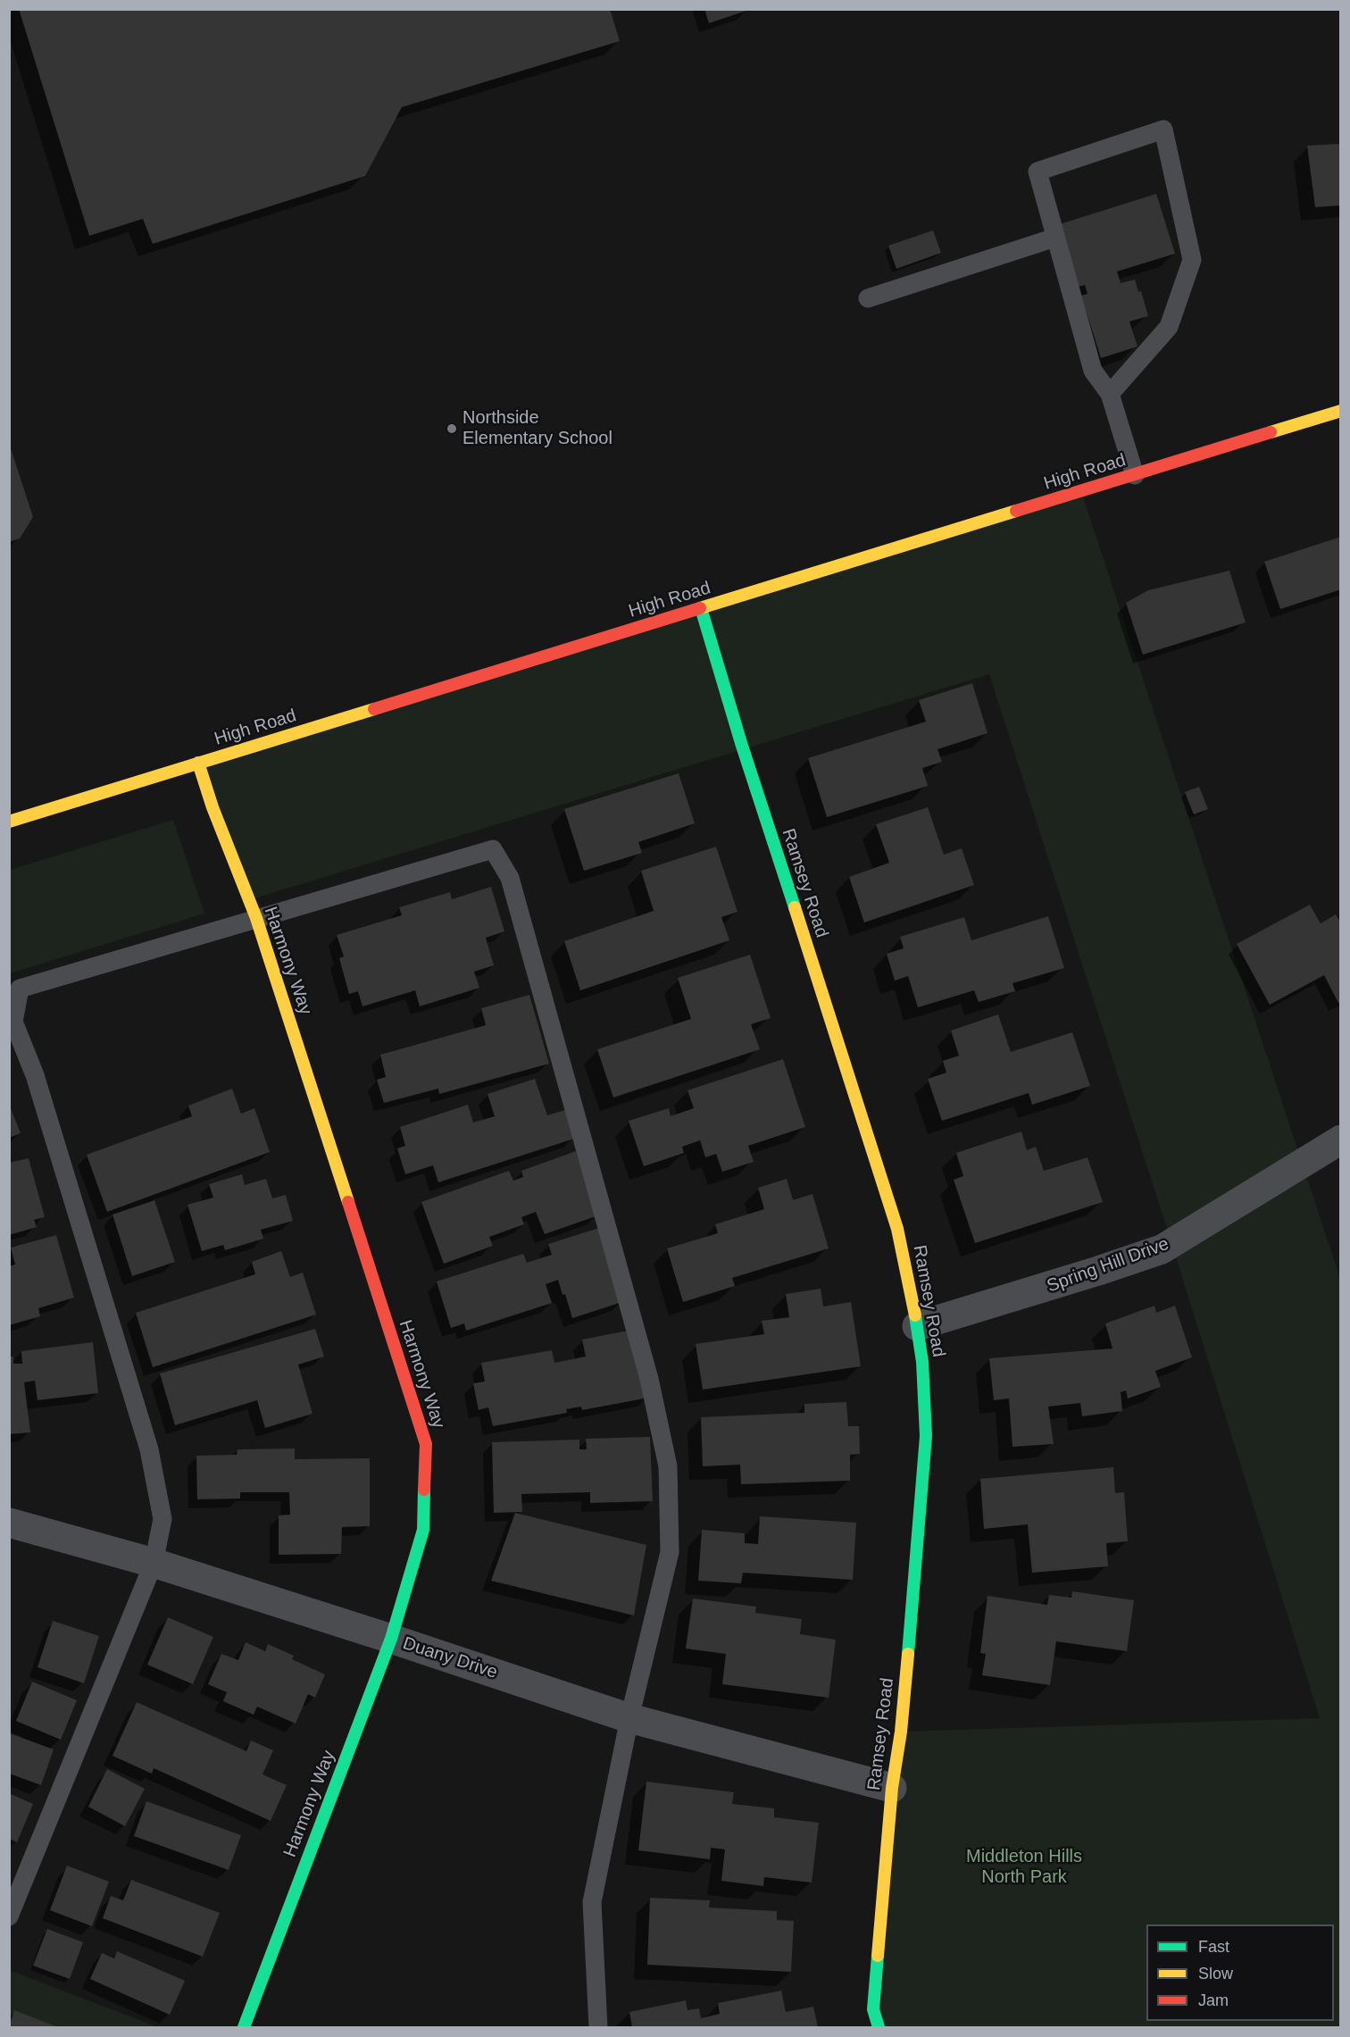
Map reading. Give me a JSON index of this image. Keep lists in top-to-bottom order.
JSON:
{
  "streets": {
    "street": [
      "High Road",
      "Ramsey Road",
      "Harmony Way",
      "Spring Hill Drive",
      "Duany Drive"
    ]
  },
  "crossings": [
    ["High Road", "Ramsey Road"],
    ["High Road", "Harmony Way"],
    ["Ramsey Road", "Spring Hill Drive"],
    ["Ramsey Road", "Duany Drive"],
    ["Harmony Way", "Duany Drive"]
  ],
  "parks": ["Middleton Hills North Park"],
  "places": ["Northside Elementary School"],
  "legend": ["Fast", "Slow", "Jam"]
}
